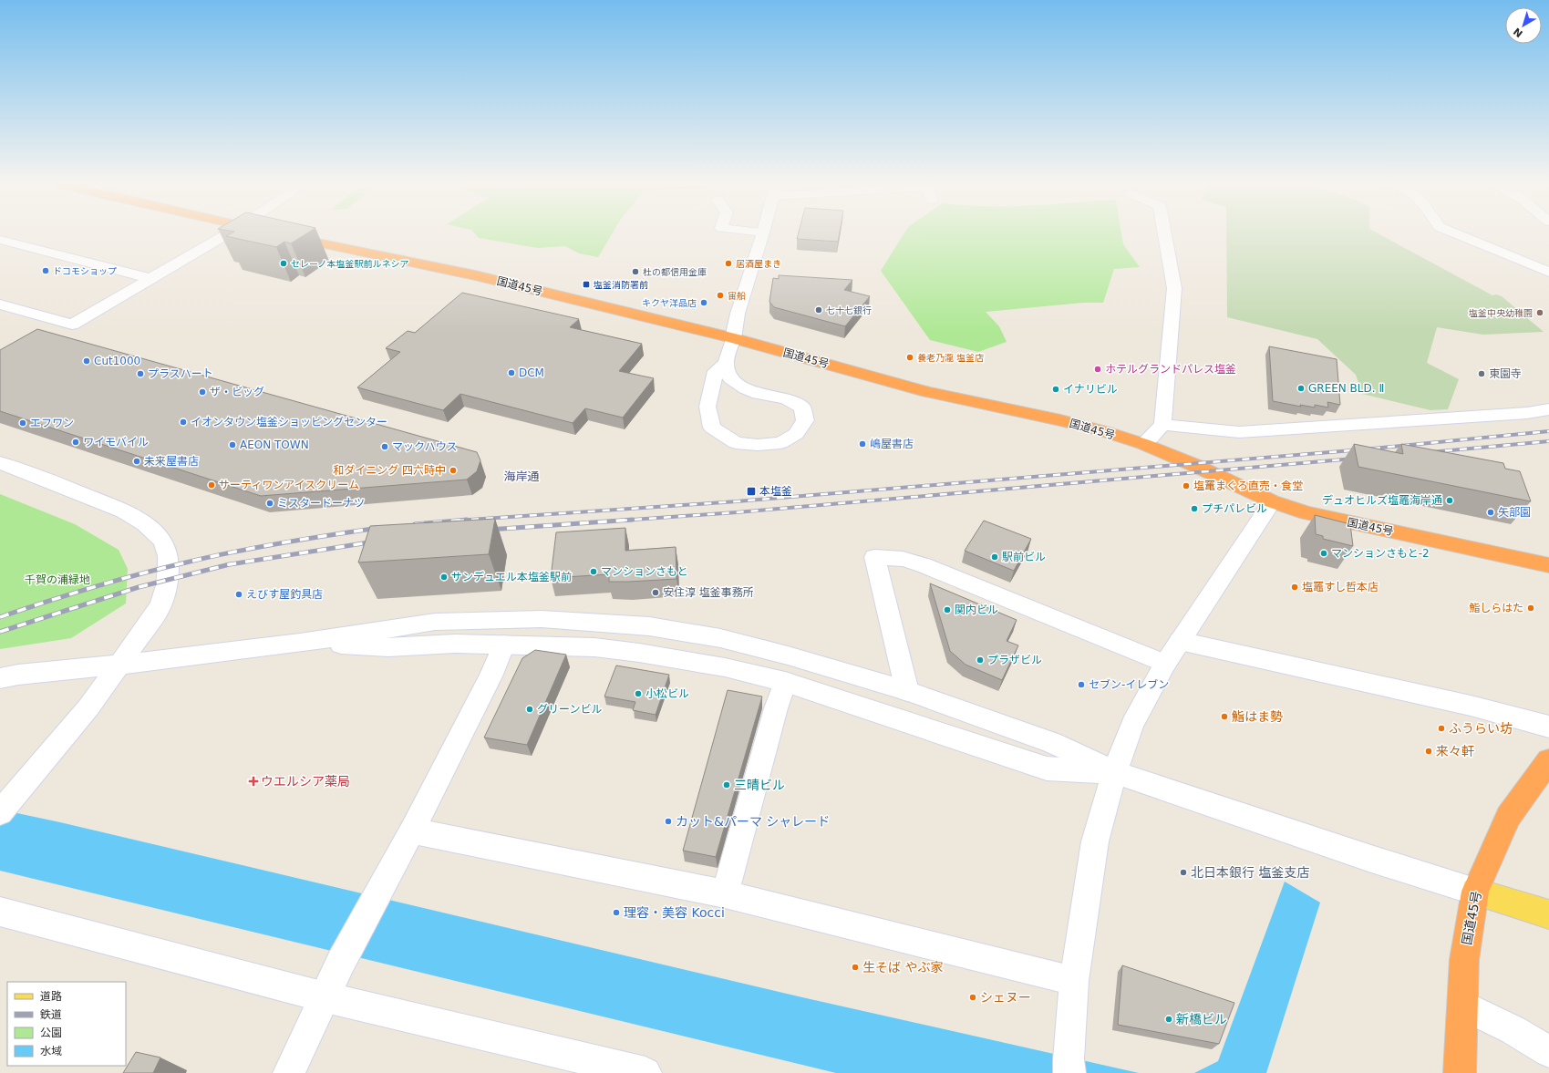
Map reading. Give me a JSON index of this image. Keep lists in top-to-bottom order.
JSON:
{
  "streets": {
    "highway": ["国道45号"]
  },
  "districts": ["海岸通"],
  "parks": ["千賀の浦緑地"],
  "places": {
    "other": [
      "セレーノ本塩釜駅前ルネシア",
      "居酒屋まき",
      "ドコモショップ",
      "杜の都信用金庫",
      "宙船",
      "キクヤ洋品店",
      "七十七銀行",
      "塩釜中央幼稚園",
      "養老乃瀧 塩釜店",
      "Cut1000",
      "ホテルグランドパレス塩釜",
      "DCM",
      "プラスハート",
      "東園寺",
      "GREEN BLD. Ⅱ",
      "イナリビル",
      "ザ・ビッグ",
      "イオンタウン塩釜ショッピングセンター",
      "エフワン",
      "ワイモバイル",
      "嶋屋書店",
      "AEON TOWN",
      "マックハウス",
      "未来屋書店",
      "和ダイニング 四六時中",
      "サーティワンアイスクリーム",
      "塩竃まぐろ直売・食堂",
      "デュオヒルズ塩竈海岸通",
      "ミスタードーナツ",
      "プチパレビル",
      "矢部園",
      "マンションさもと-2",
      "駅前ビル",
      "マンションさもと",
      "サンデュエル本塩釜駅前",
      "塩竈すし哲本店",
      "安住淳 塩釜事務所",
      "えびす屋釣具店",
      "鮨しらはた",
      "関内ビル",
      "プラザビル",
      "セブン-イレブン",
      "小松ビル",
      "グリーンビル",
      "鮨はま勢",
      "ふうらい坊",
      "来々軒",
      "三晴ビル",
      "カット&パーマ シャレード",
      "北日本銀行 塩釜支店",
      "理容・美容 Kocci",
      "生そば やぶ家",
      "シェヌー",
      "新橋ビル"
    ],
    "transit": ["塩釜消防署前", "本塩釜"],
    "health": ["ウエルシア薬局"]
  },
  "legend": [
    "道路",
    "鉄道",
    "公園",
    "水域"
  ],
  "north": "bottom left"
}
